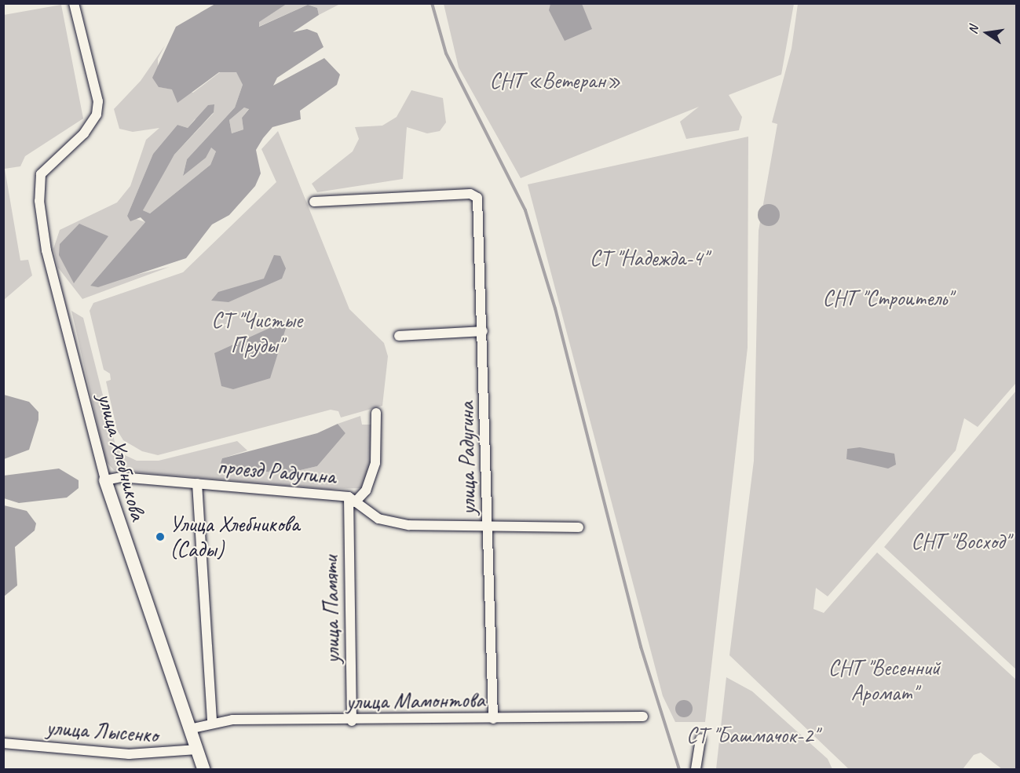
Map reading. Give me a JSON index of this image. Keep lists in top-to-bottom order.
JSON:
{
  "streets": {
    "street": [
      "улица Хлебникова",
      "улица Радугина",
      "проезд Радугина",
      "улица Памяти",
      "улица Мамонтова",
      "улица Лысенко"
    ]
  },
  "crossings": [
    ["улица Хлебникова", "проезд Радугина"],
    ["улица Хлебникова", "улица Мамонтова"],
    ["улица Хлебникова", "улица Лысенко"],
    ["улица Радугина", "проезд Радугина"],
    ["улица Радугина", "улица Мамонтова"],
    ["проезд Радугина", "улица Памяти"],
    ["улица Памяти", "улица Мамонтова"]
  ],
  "parks": [
    "СНТ «Ветеран»",
    "СТ \"Надежда-4\"",
    "СНТ \"Строитель\"",
    "СТ \"Чистые Пруды\"",
    "СНТ \"Восход\"",
    "СНТ \"Весенний Аромат\"",
    "СТ \"Башмачок-2\""
  ],
  "places": ["Улица Хлебникова (Сады)"],
  "north": "left"
}
